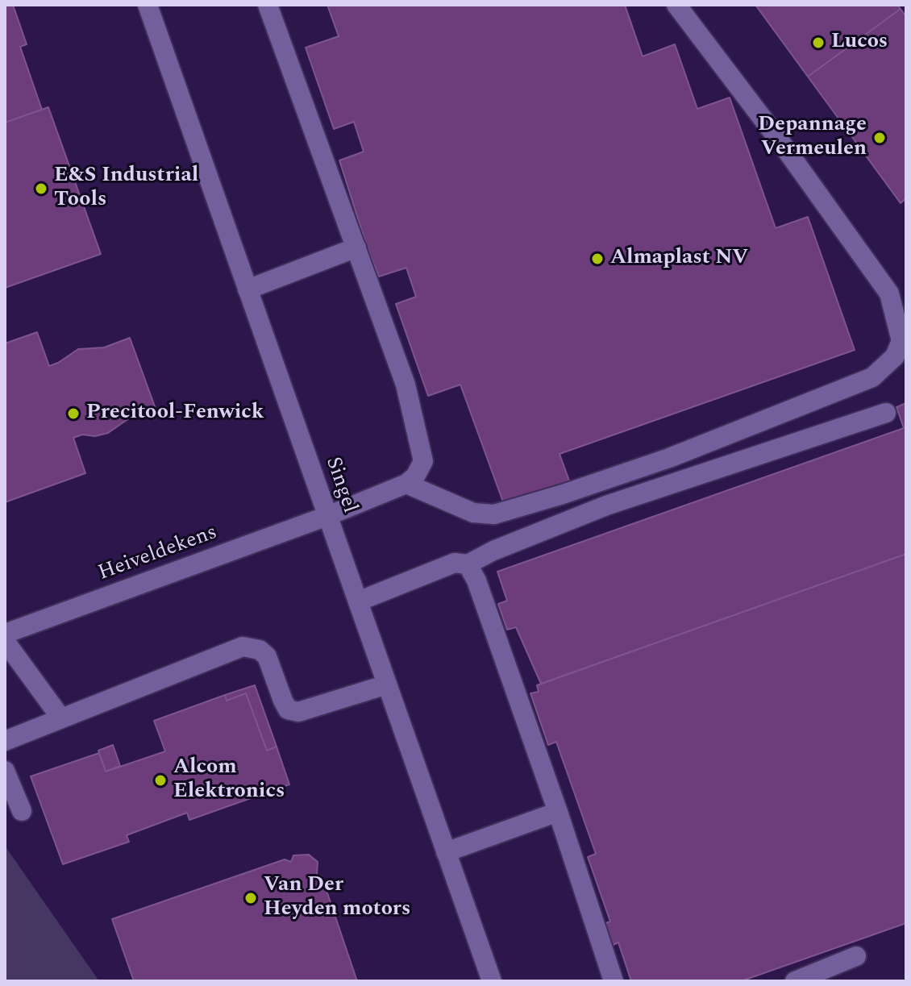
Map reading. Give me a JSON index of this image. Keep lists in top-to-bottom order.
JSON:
{
  "streets": {
    "street": ["Singel", "Heiveldekens"]
  },
  "crossings": [
    ["Singel", "Heiveldekens"]
  ],
  "places": [
    "Lucos",
    "Depannage Vermeulen",
    "E&S Industrial Tools",
    "Almaplast NV",
    "Precitool-Fenwick",
    "Alcom Elektronics",
    "Van Der Heyden motors"
  ]
}
